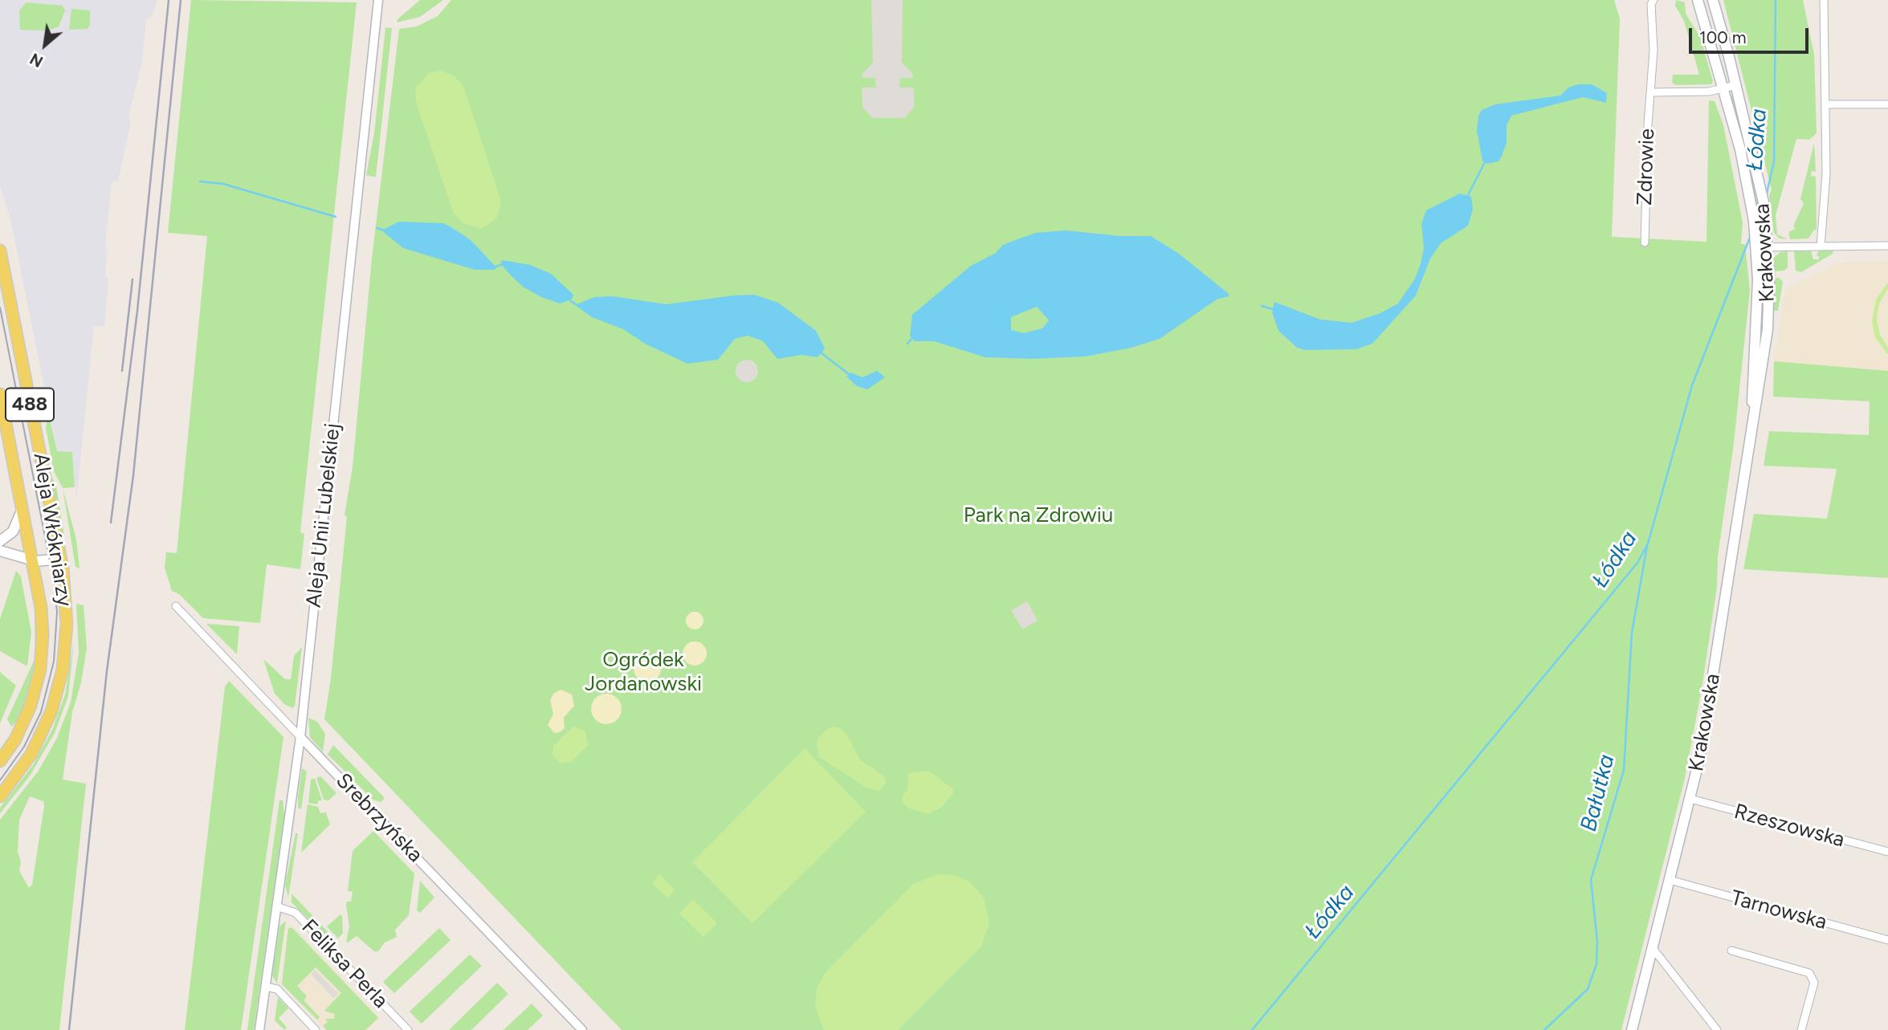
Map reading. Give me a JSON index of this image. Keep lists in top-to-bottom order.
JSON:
{
  "streets": {
    "main road": ["Krakowska", "488", "Aleja Włókniarzy"],
    "street": [
      "Zdrowie",
      "Aleja Unii Lubelskiej",
      "Srebrzyńska",
      "Rzeszowska",
      "Tarnowska",
      "Feliksa Perla"
    ]
  },
  "crossings": [
    ["Krakowska", "Rzeszowska"],
    ["Krakowska", "Tarnowska"],
    ["Aleja Unii Lubelskiej", "Srebrzyńska"],
    ["Aleja Unii Lubelskiej", "Feliksa Perla"]
  ],
  "water": ["Łódka", "Bałutka"],
  "parks": ["Park na Zdrowiu", "Ogródek Jordanowski"],
  "scale_bar": "100 m",
  "north": "bottom left"
}
